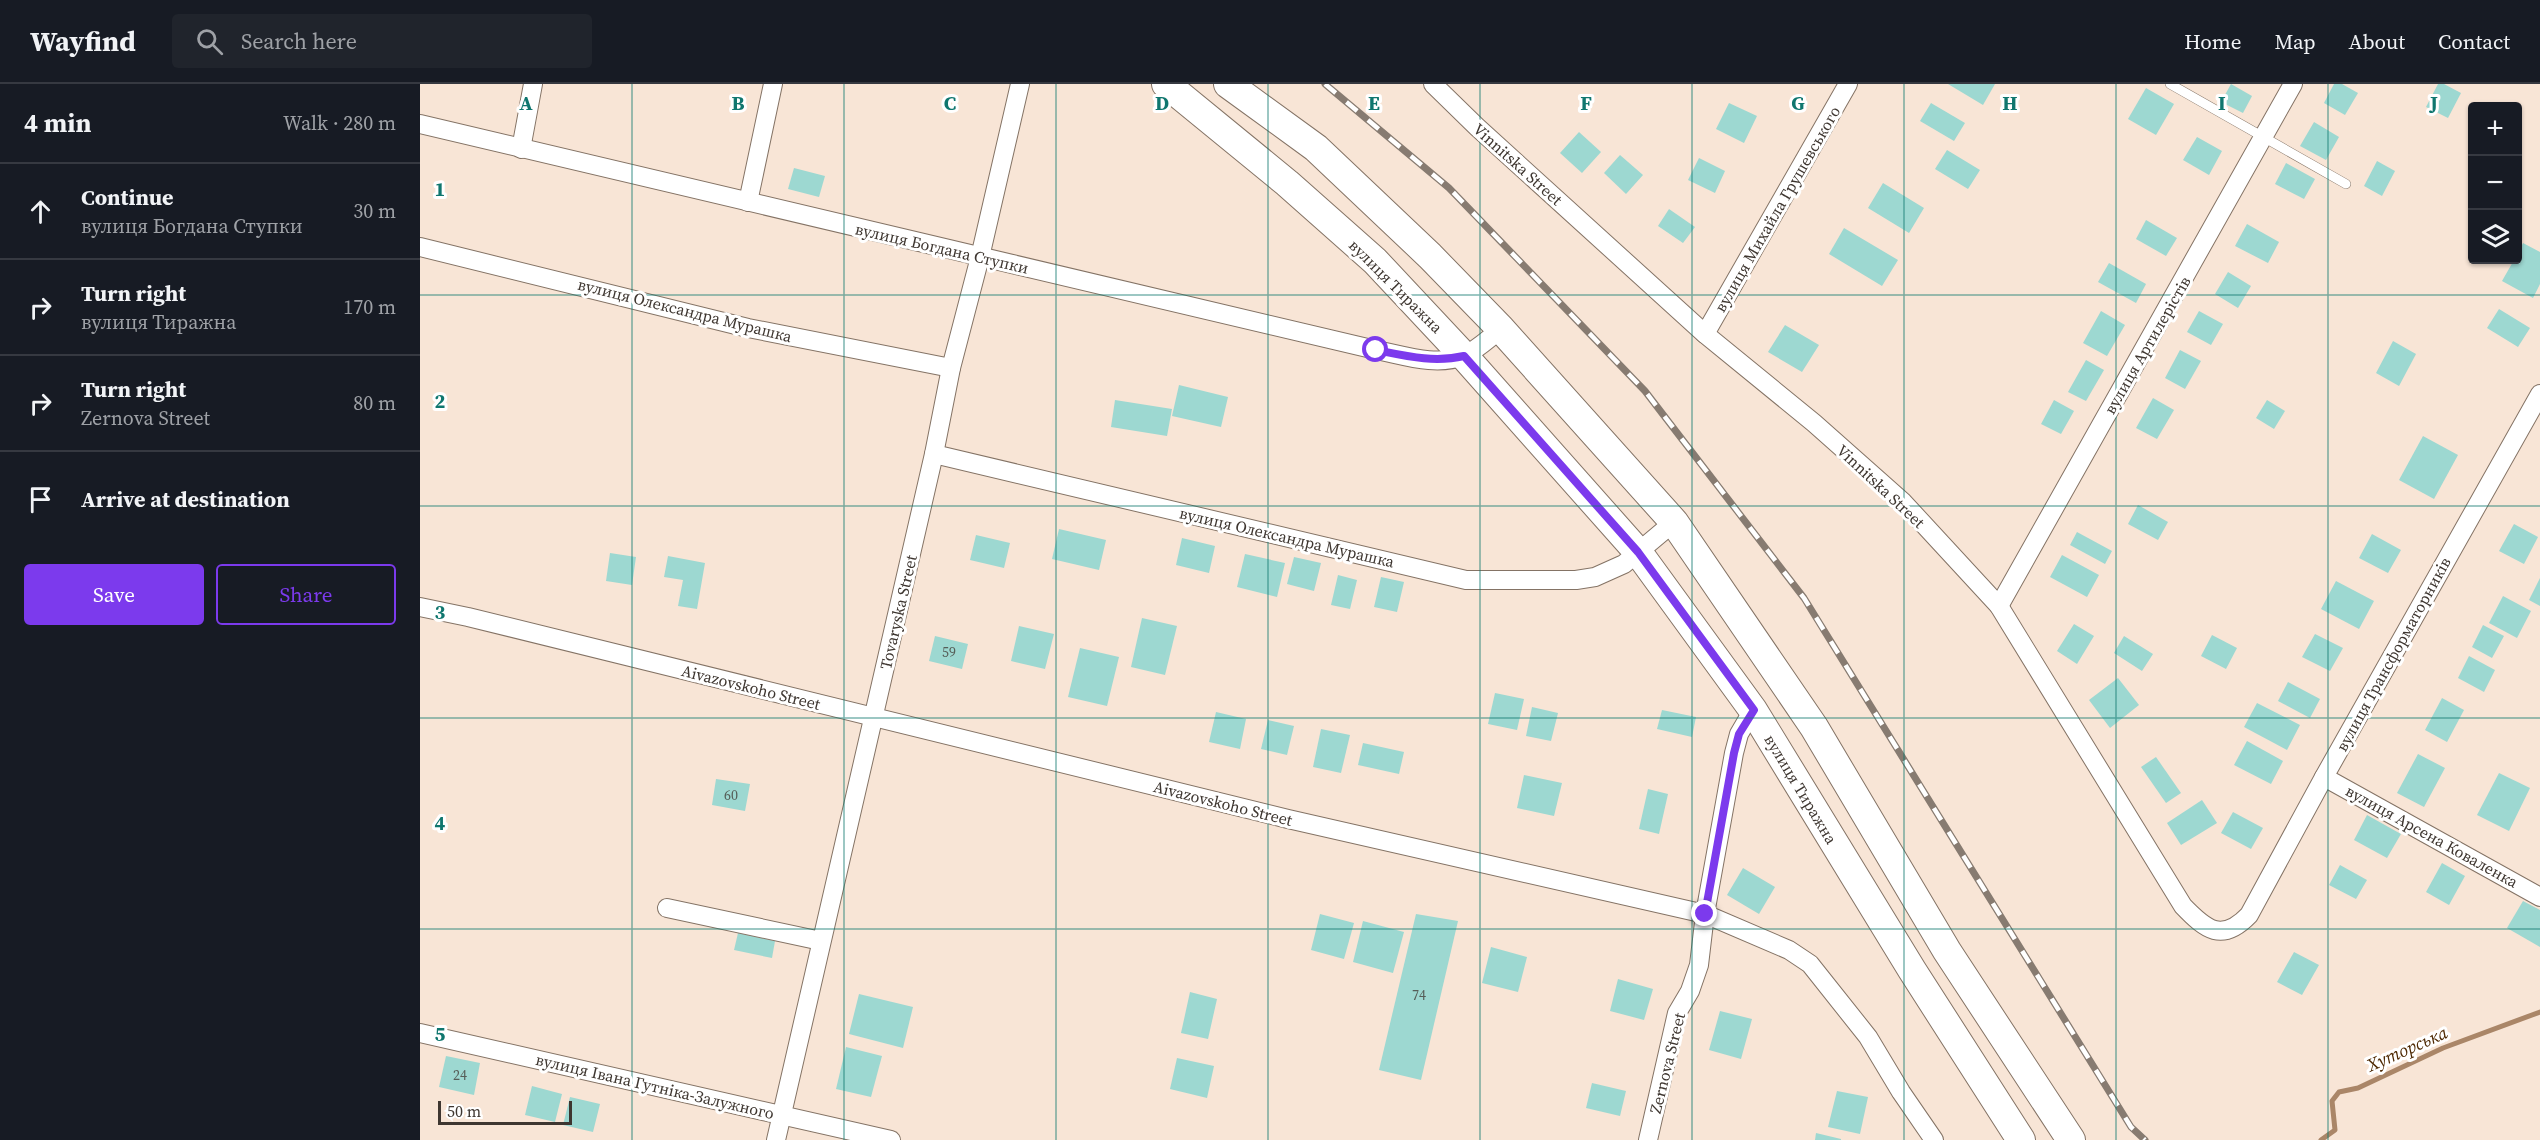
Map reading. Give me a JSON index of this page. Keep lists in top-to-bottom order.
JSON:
{
  "streets": {
    "main road": ["вулиця Тиражна"],
    "street": [
      "Vinnitska Street",
      "вулиця Михайла Грушевського",
      "вулиця Богдана Ступки",
      "вулиця Олександра Мурашка",
      "вулиця Артилерістів",
      "Tovaryska Street",
      "вулиця Трансформаторників",
      "Aivazovskoho Street",
      "вулиця Арсена Коваленка",
      "Zernova Street",
      "вулиця Івана Гутніка-Залужного"
    ]
  },
  "crossings": [
    ["Vinnitska Street", "вулиця Михайла Грушевського"],
    ["Vinnitska Street", "вулиця Артилерістів"],
    ["Vinnitska Street", "вулиця Трансформаторників"],
    ["вулиця Богдана Ступки", "вулиця Тиражна"],
    ["вулиця Богдана Ступки", "Tovaryska Street"],
    ["вулиця Тиражна", "вулиця Олександра Мурашка"],
    ["вулиця Тиражна", "Zernova Street"],
    ["вулиця Олександра Мурашка", "Tovaryska Street"],
    ["Tovaryska Street", "Aivazovskoho Street"],
    ["Tovaryska Street", "вулиця Івана Гутніка-Залужного"],
    ["вулиця Трансформаторників", "вулиця Арсена Коваленка"],
    ["Aivazovskoho Street", "Zernova Street"]
  ],
  "water": ["Хуторська"],
  "house_numbers": [
    "59",
    "60",
    "74",
    "24"
  ],
  "scale_bar": "50 m",
  "page": {
    "header": "Wayfind",
    "search": "Search here",
    "nav": [
      "Home",
      "Map",
      "About",
      "Contact"
    ],
    "heading": ["4 min", "Walk · 280 m"],
    "map_buttons": ["+", "−"],
    "list": [
      ["Continue", "вулиця Богдана Ступки", "30 m"],
      ["Turn right", "вулиця Тиражна", "170 m"],
      ["Turn right", "Zernova Street", "80 m"],
      "Arrive at destination"
    ],
    "buttons": ["Save", "Share"],
    "scale": "50 m"
  },
  "grid": {
    "columns": [
      "A",
      "B",
      "C",
      "D",
      "E",
      "F",
      "G",
      "H",
      "I",
      "J"
    ],
    "rows": [
      "1",
      "2",
      "3",
      "4",
      "5"
    ]
  }
}
